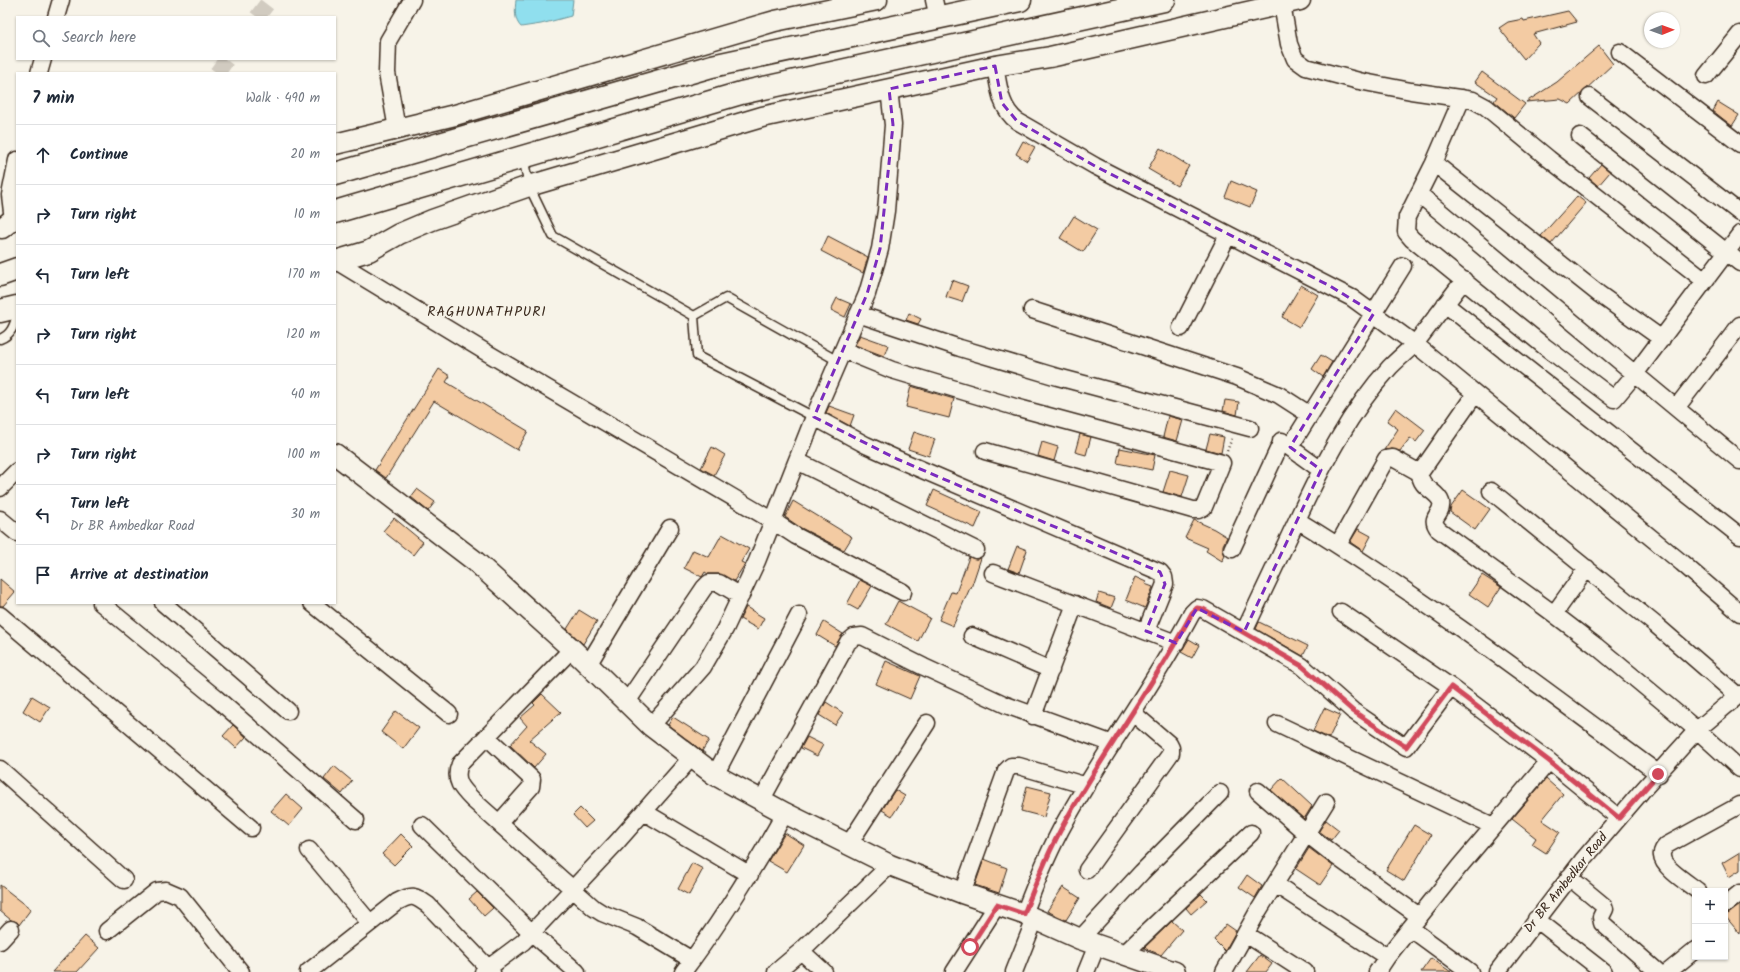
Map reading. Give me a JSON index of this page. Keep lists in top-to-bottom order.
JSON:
{
  "streets": {
    "street": ["Dr BR Ambedkar Road"]
  },
  "districts": ["RAGHUNATHPURI"],
  "north": "right",
  "page": {
    "search": "Search here",
    "heading": ["7 min", "Walk · 490 m"],
    "list": [
      ["Continue", "20 m"],
      ["Turn right", "10 m"],
      ["Turn left", "170 m"],
      ["Turn right", "120 m"],
      ["Turn left", "40 m"],
      ["Turn right", "100 m"],
      ["Turn left", "Dr BR Ambedkar Road", "30 m"],
      "Arrive at destination"
    ],
    "map_buttons": ["+", "−"]
  }
}
